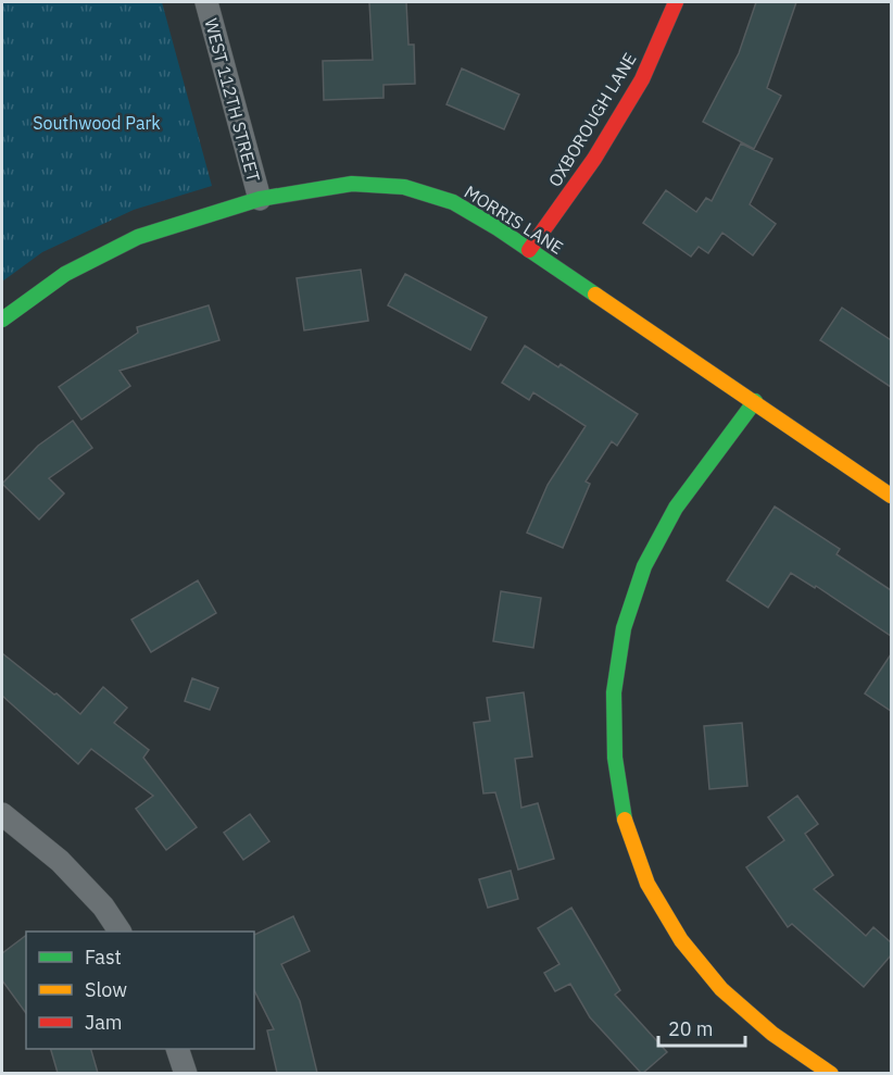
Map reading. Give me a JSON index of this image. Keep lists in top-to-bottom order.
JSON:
{
  "streets": {
    "street": ["WEST 112TH STREET", "OXBOROUGH LANE", "MORRIS LANE"]
  },
  "crossings": [
    ["WEST 112TH STREET", "MORRIS LANE"],
    ["OXBOROUGH LANE", "MORRIS LANE"]
  ],
  "parks": ["Southwood Park"],
  "legend": ["Fast", "Slow", "Jam"],
  "scale_bar": "20 m"
}
